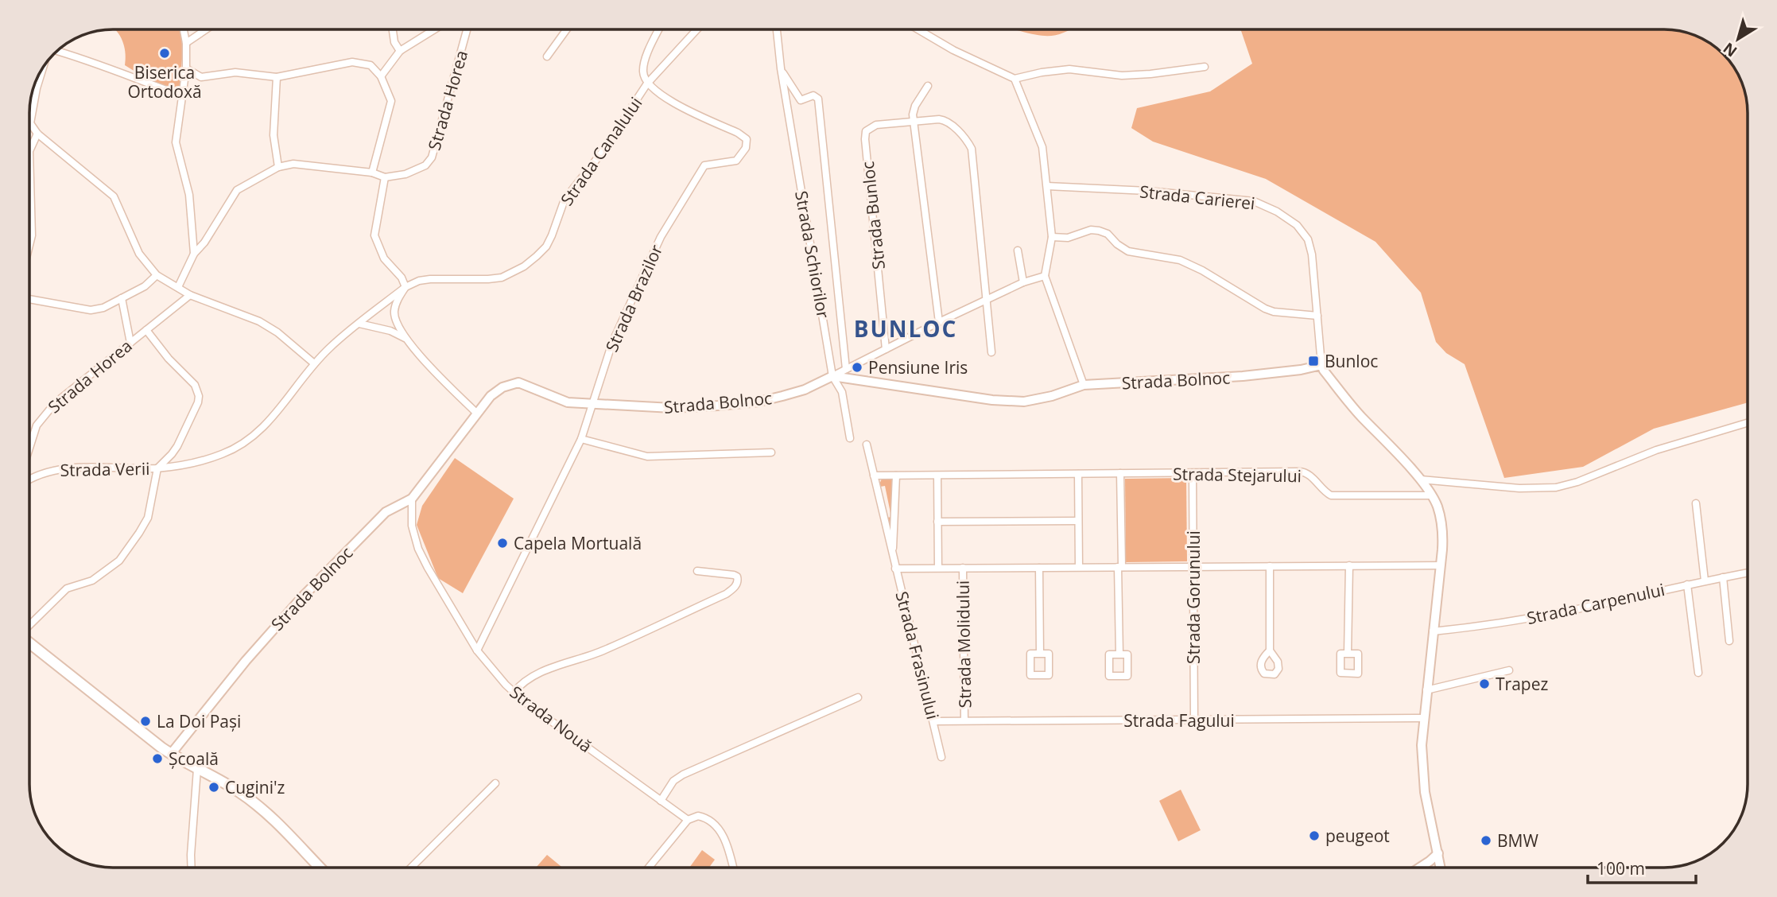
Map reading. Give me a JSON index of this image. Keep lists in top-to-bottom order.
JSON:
{
  "streets": {
    "street": [
      "Strada Horea",
      "Strada Canalului",
      "Strada Carierei",
      "Strada Bunloc",
      "Strada Schiorilor",
      "Strada Brazilor",
      "Strada Bolnoc",
      "Strada Verii",
      "Strada Stejarului",
      "Strada Gorunului",
      "Strada Carpenului",
      "Strada Molidului",
      "Strada Frasinului",
      "Strada Nouă",
      "Strada Fagului"
    ]
  },
  "crossings": [
    ["Strada Horea", "Strada Verii"],
    ["Strada Canalului", "Strada Brazilor"],
    ["Strada Canalului", "Strada Verii"],
    ["Strada Carierei", "Strada Bolnoc"],
    ["Strada Schiorilor", "Strada Bolnoc"],
    ["Strada Brazilor", "Strada Bolnoc"],
    ["Strada Brazilor", "Strada Nouă"],
    ["Strada Bolnoc", "Strada Nouă"],
    ["Strada Stejarului", "Strada Gorunului"],
    ["Strada Stejarului", "Strada Frasinului"],
    ["Strada Gorunului", "Strada Molidului"],
    ["Strada Gorunului", "Strada Fagului"],
    ["Strada Molidului", "Strada Frasinului"],
    ["Strada Molidului", "Strada Fagului"],
    ["Strada Frasinului", "Strada Fagului"]
  ],
  "districts": ["BUNLOC"],
  "places": {
    "other": [
      "Biserica Ortodoxă",
      "Pensiune Iris",
      "Capela Mortuală",
      "Trapez",
      "La Doi Pași",
      "Școală",
      "Cugini'z",
      "peugeot",
      "BMW"
    ],
    "transit": ["Bunloc"]
  },
  "scale_bar": "100 m",
  "north": "bottom left"
}
